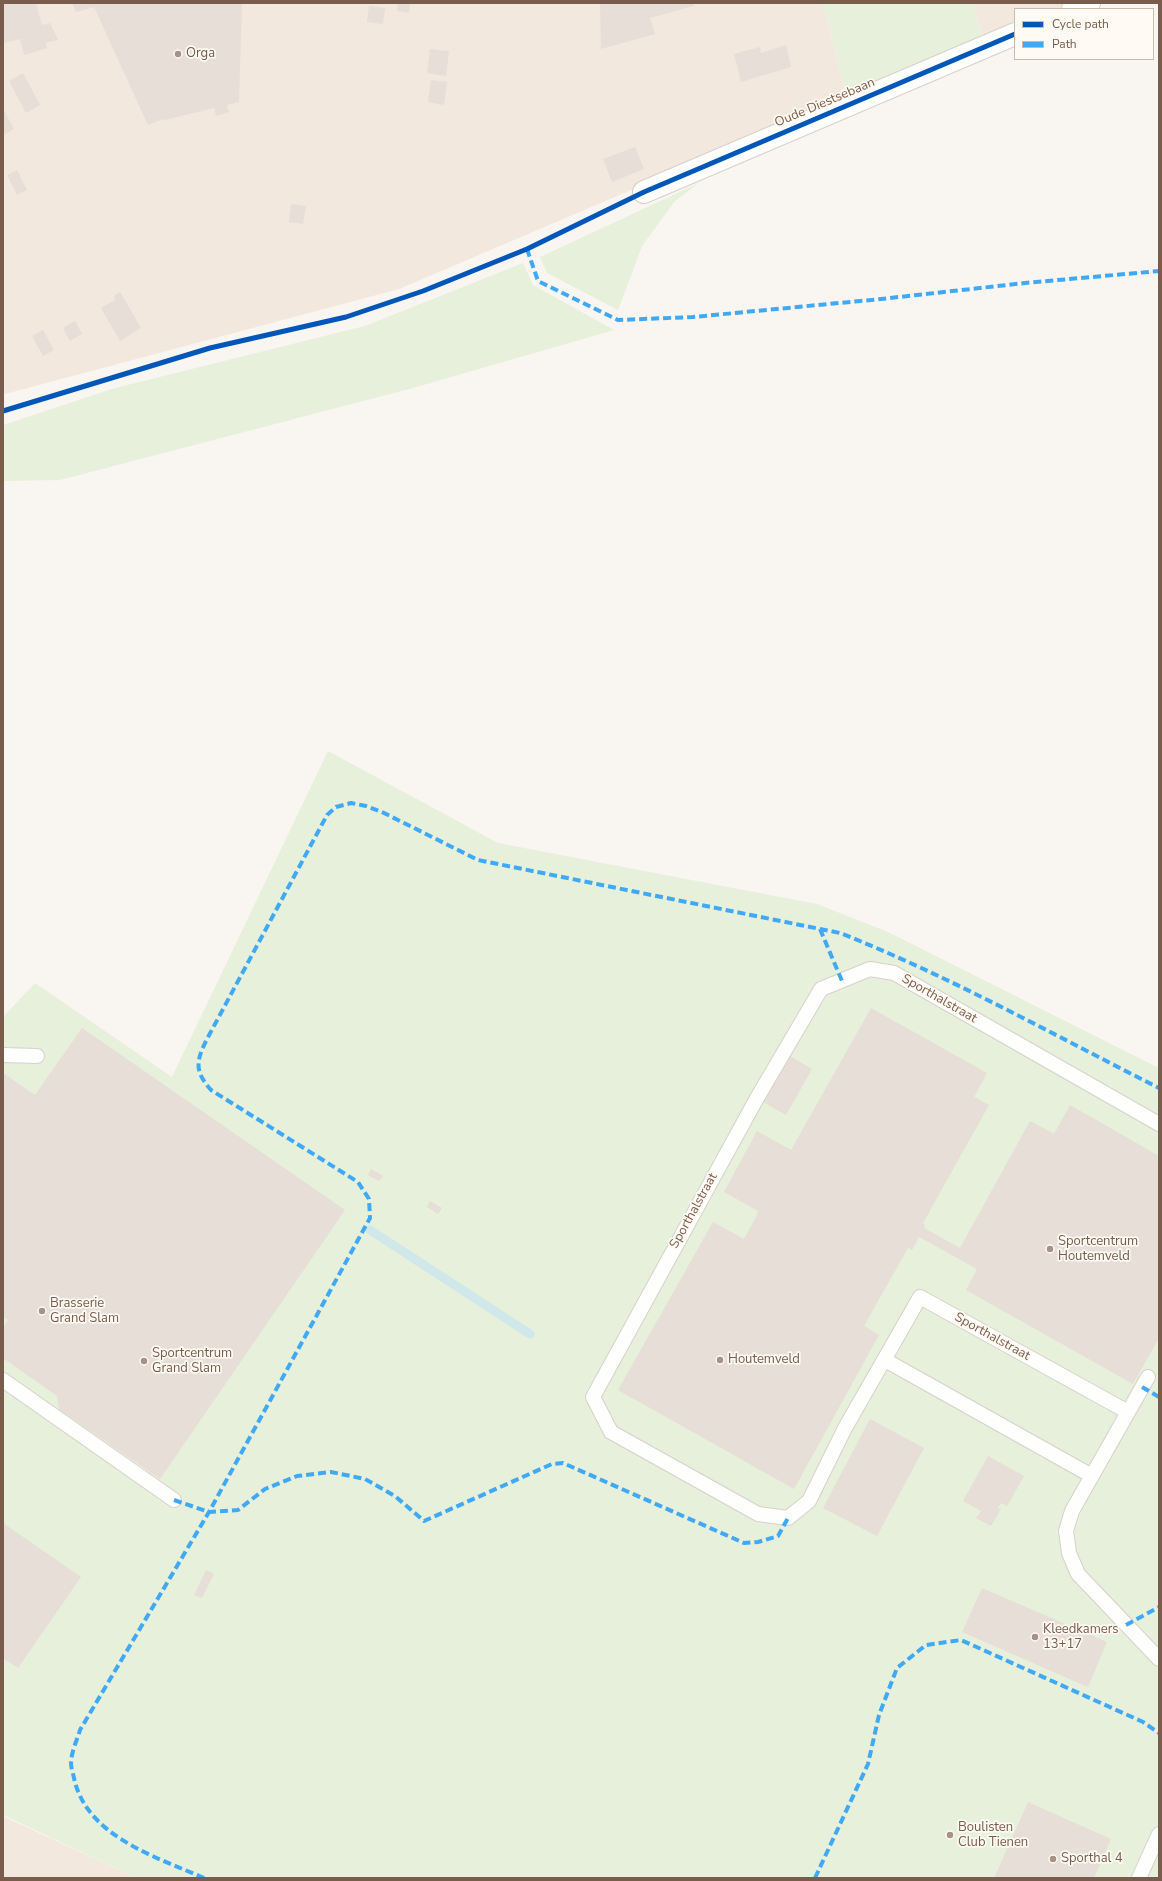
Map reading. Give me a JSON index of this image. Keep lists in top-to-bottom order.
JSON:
{
  "streets": {
    "street": ["Oude Diestsebaan"],
    "lane": ["Sporthalstraat"]
  },
  "places": [
    "Orga",
    "Sportcentrum Houtemveld",
    "Brasserie Grand Slam",
    "Houtemveld",
    "Sportcentrum Grand Slam",
    "Kleedkamers 13+17",
    "Boulisten Club Tienen",
    "Sporthal 4"
  ],
  "legend": ["Cycle path", "Path"]
}
